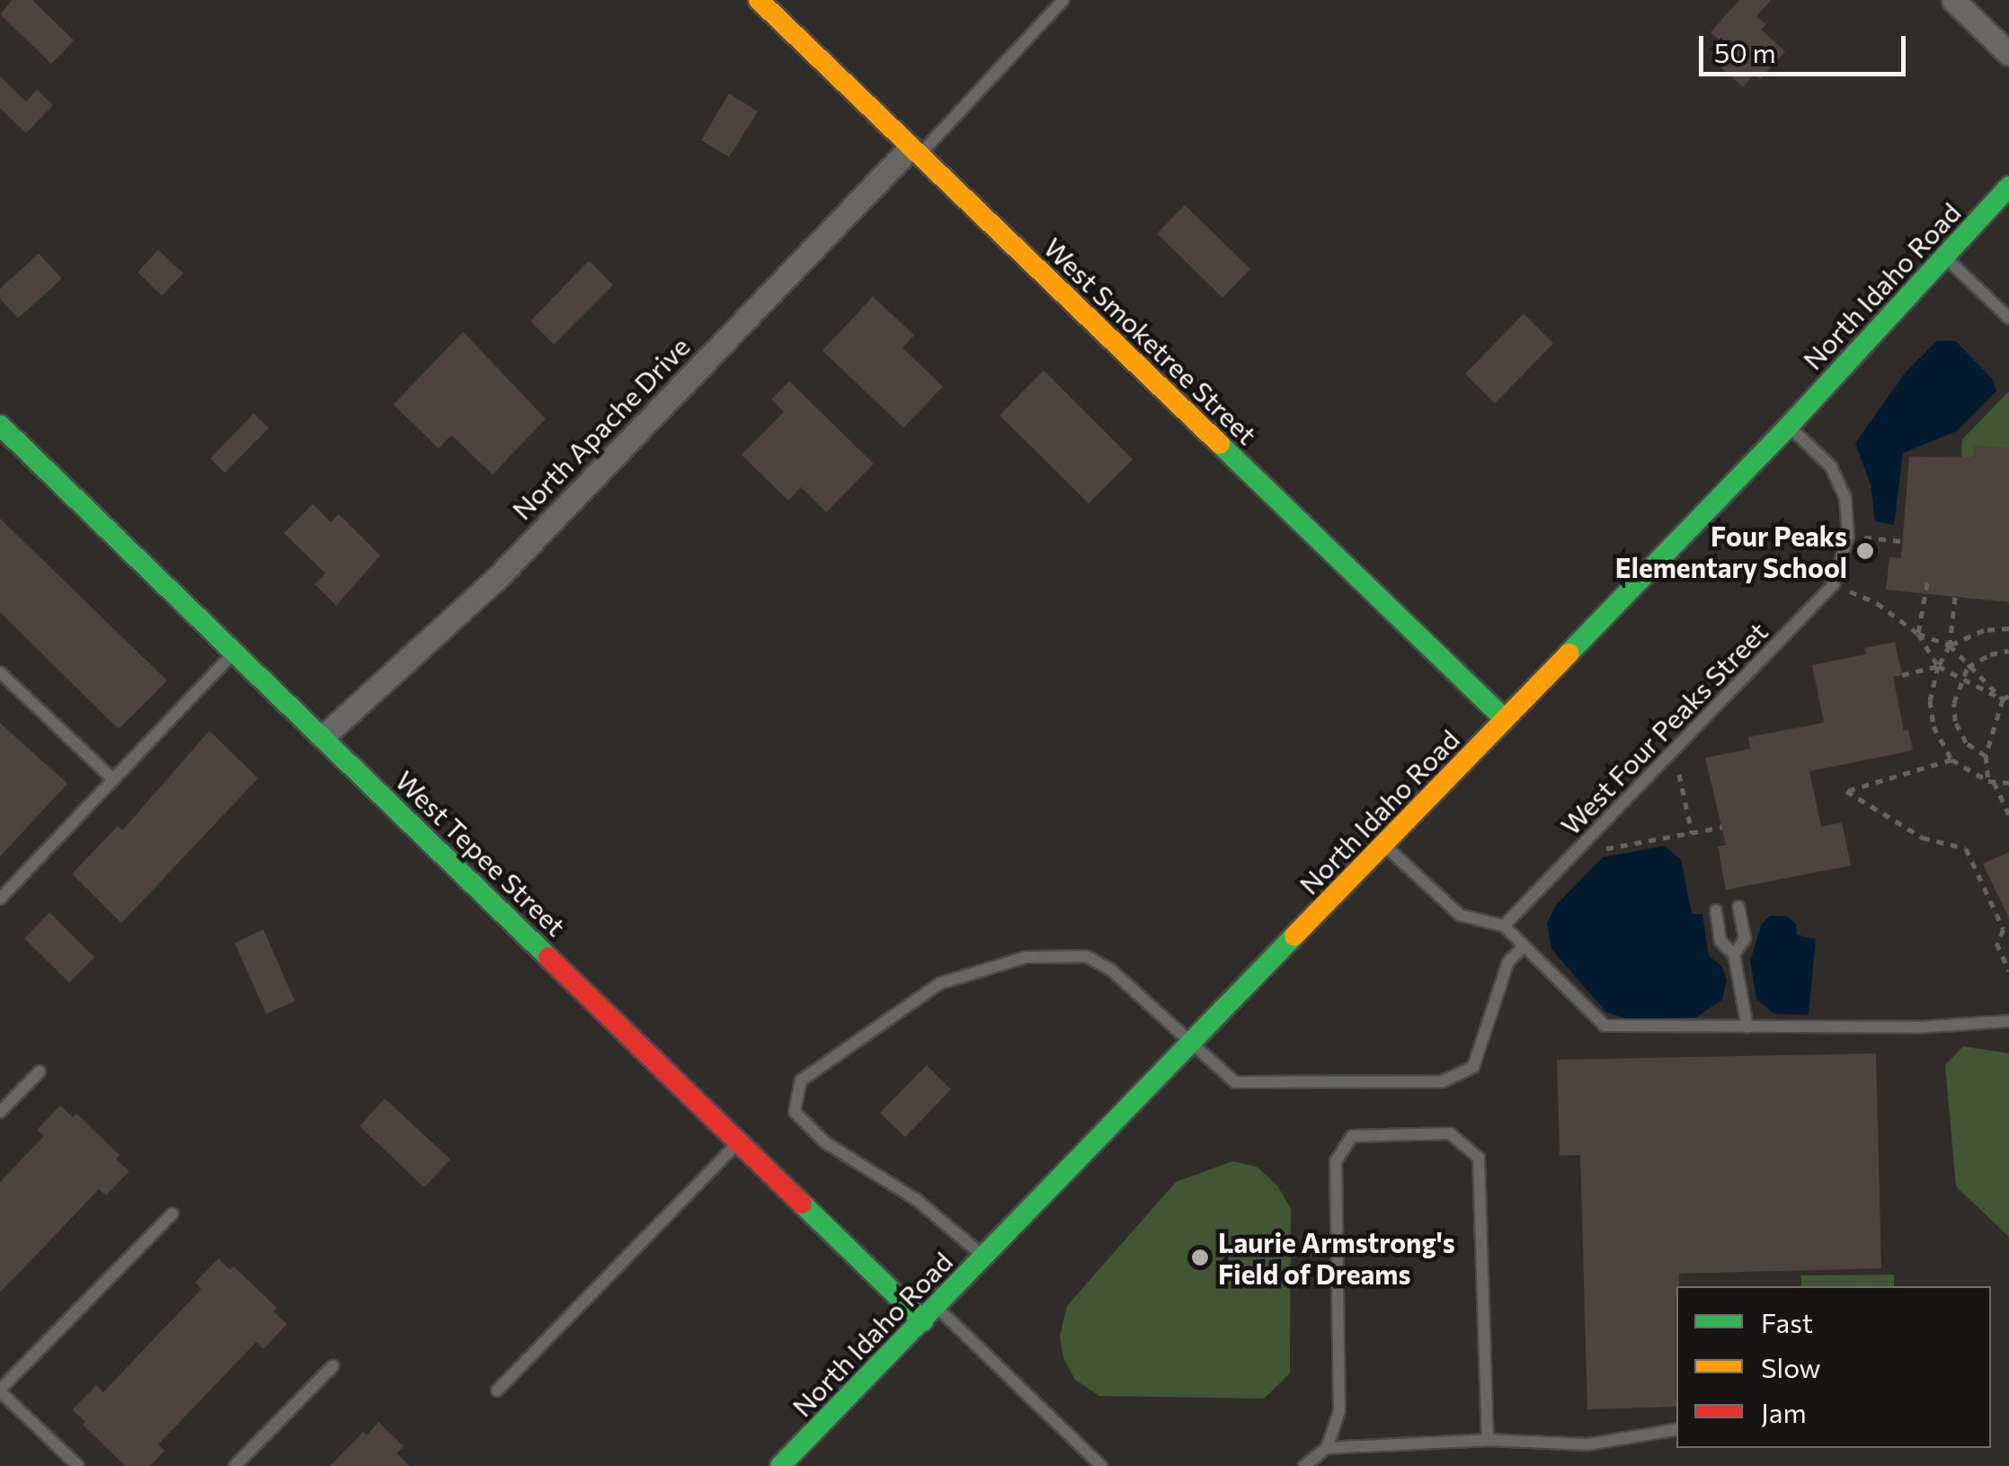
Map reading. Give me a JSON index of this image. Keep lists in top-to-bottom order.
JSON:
{
  "streets": {
    "street": [
      "North Idaho Road",
      "West Smoketree Street",
      "North Apache Drive",
      "West Tepee Street"
    ],
    "lane": ["West Four Peaks Street"]
  },
  "crossings": [
    ["North Idaho Road", "West Smoketree Street"],
    ["North Idaho Road", "West Four Peaks Street"],
    ["North Idaho Road", "West Tepee Street"],
    ["West Smoketree Street", "North Apache Drive"],
    ["North Apache Drive", "West Tepee Street"]
  ],
  "places": ["Four Peaks Elementary School", "Laurie Armstrong's Field of Dreams"],
  "legend": ["Fast", "Slow", "Jam"],
  "scale_bar": "50 m"
}
